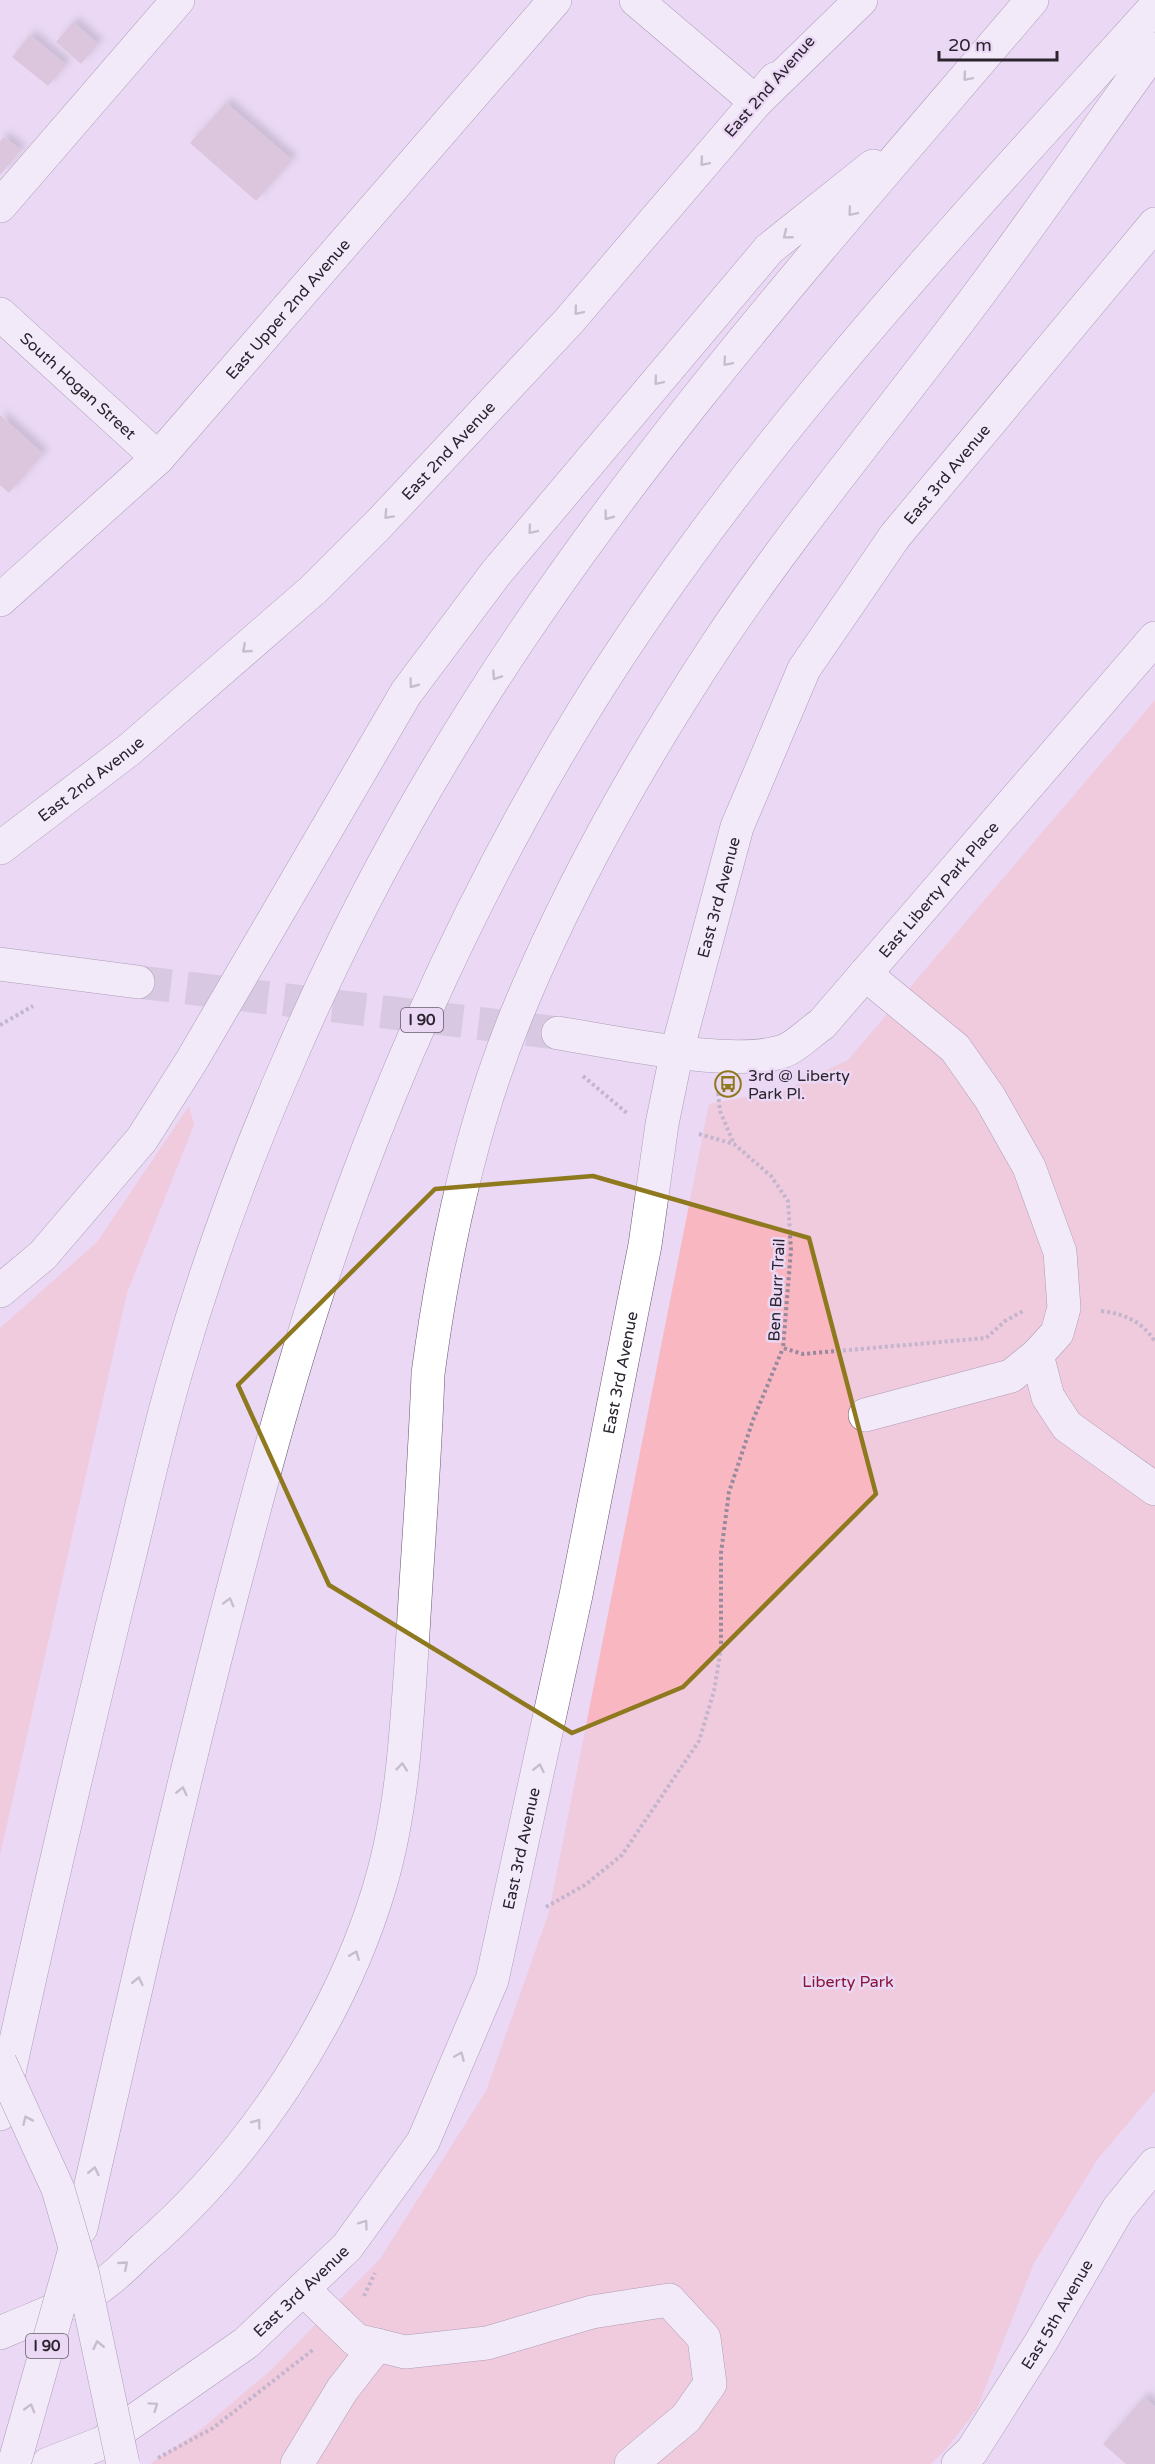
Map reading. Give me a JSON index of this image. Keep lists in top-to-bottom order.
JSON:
{
  "streets": {
    "main road": [
      "East 2nd Avenue",
      "East Upper 2nd Avenue",
      "South Hogan Street",
      "East 3rd Avenue",
      "East Liberty Park Place",
      "I 90",
      "East 5th Avenue"
    ],
    "path": ["Ben Burr Trail"]
  },
  "crossings": [
    ["East Upper 2nd Avenue", "South Hogan Street"],
    ["East 3rd Avenue", "East Liberty Park Place"]
  ],
  "parks": ["Liberty Park"],
  "places": {
    "bus stop": ["3rd @ Liberty Park Pl."]
  },
  "scale_bar": "20 m"
}
